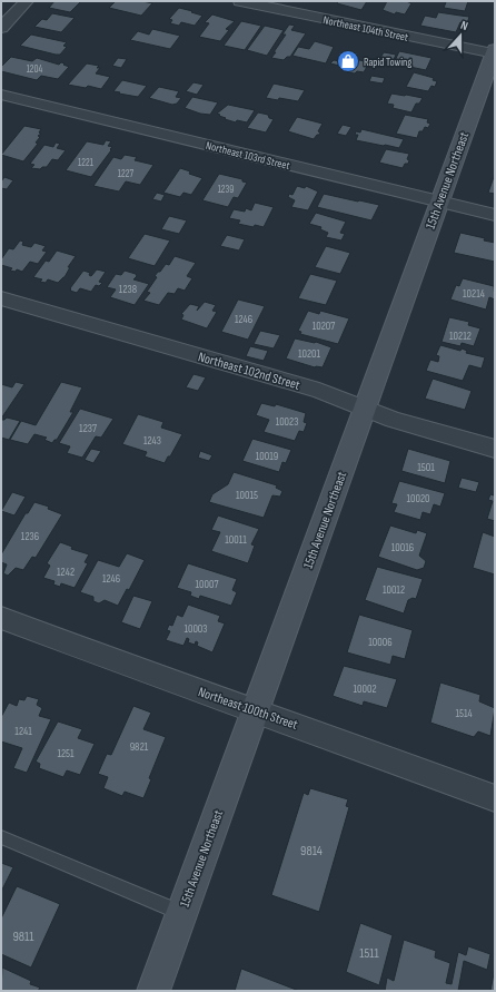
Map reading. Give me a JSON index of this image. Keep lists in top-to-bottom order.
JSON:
{
  "streets": {
    "street": [
      "Northeast 104th Street",
      "Northeast 103rd Street",
      "15th Avenue Northeast",
      "Northeast 102nd Street",
      "Northeast 100th Street"
    ]
  },
  "crossings": [
    ["Northeast 104th Street", "15th Avenue Northeast"],
    ["Northeast 103rd Street", "15th Avenue Northeast"],
    ["15th Avenue Northeast", "Northeast 102nd Street"],
    ["15th Avenue Northeast", "Northeast 100th Street"]
  ],
  "places": {
    "shop": ["Rapid Towing"]
  },
  "house_numbers": [
    "1204",
    "1221",
    "1227",
    "1239",
    "1238",
    "10214",
    "1246",
    "10207",
    "10212",
    "10201",
    "10023",
    "1237",
    "1243",
    "10019",
    "1501",
    "10015",
    "10020",
    "1236",
    "10011",
    "10016",
    "1242",
    "1246",
    "10007",
    "10012",
    "10003",
    "10006",
    "10002",
    "1514",
    "1241",
    "9821",
    "1251",
    "9814",
    "9811",
    "1511"
  ],
  "north": "top"
}
